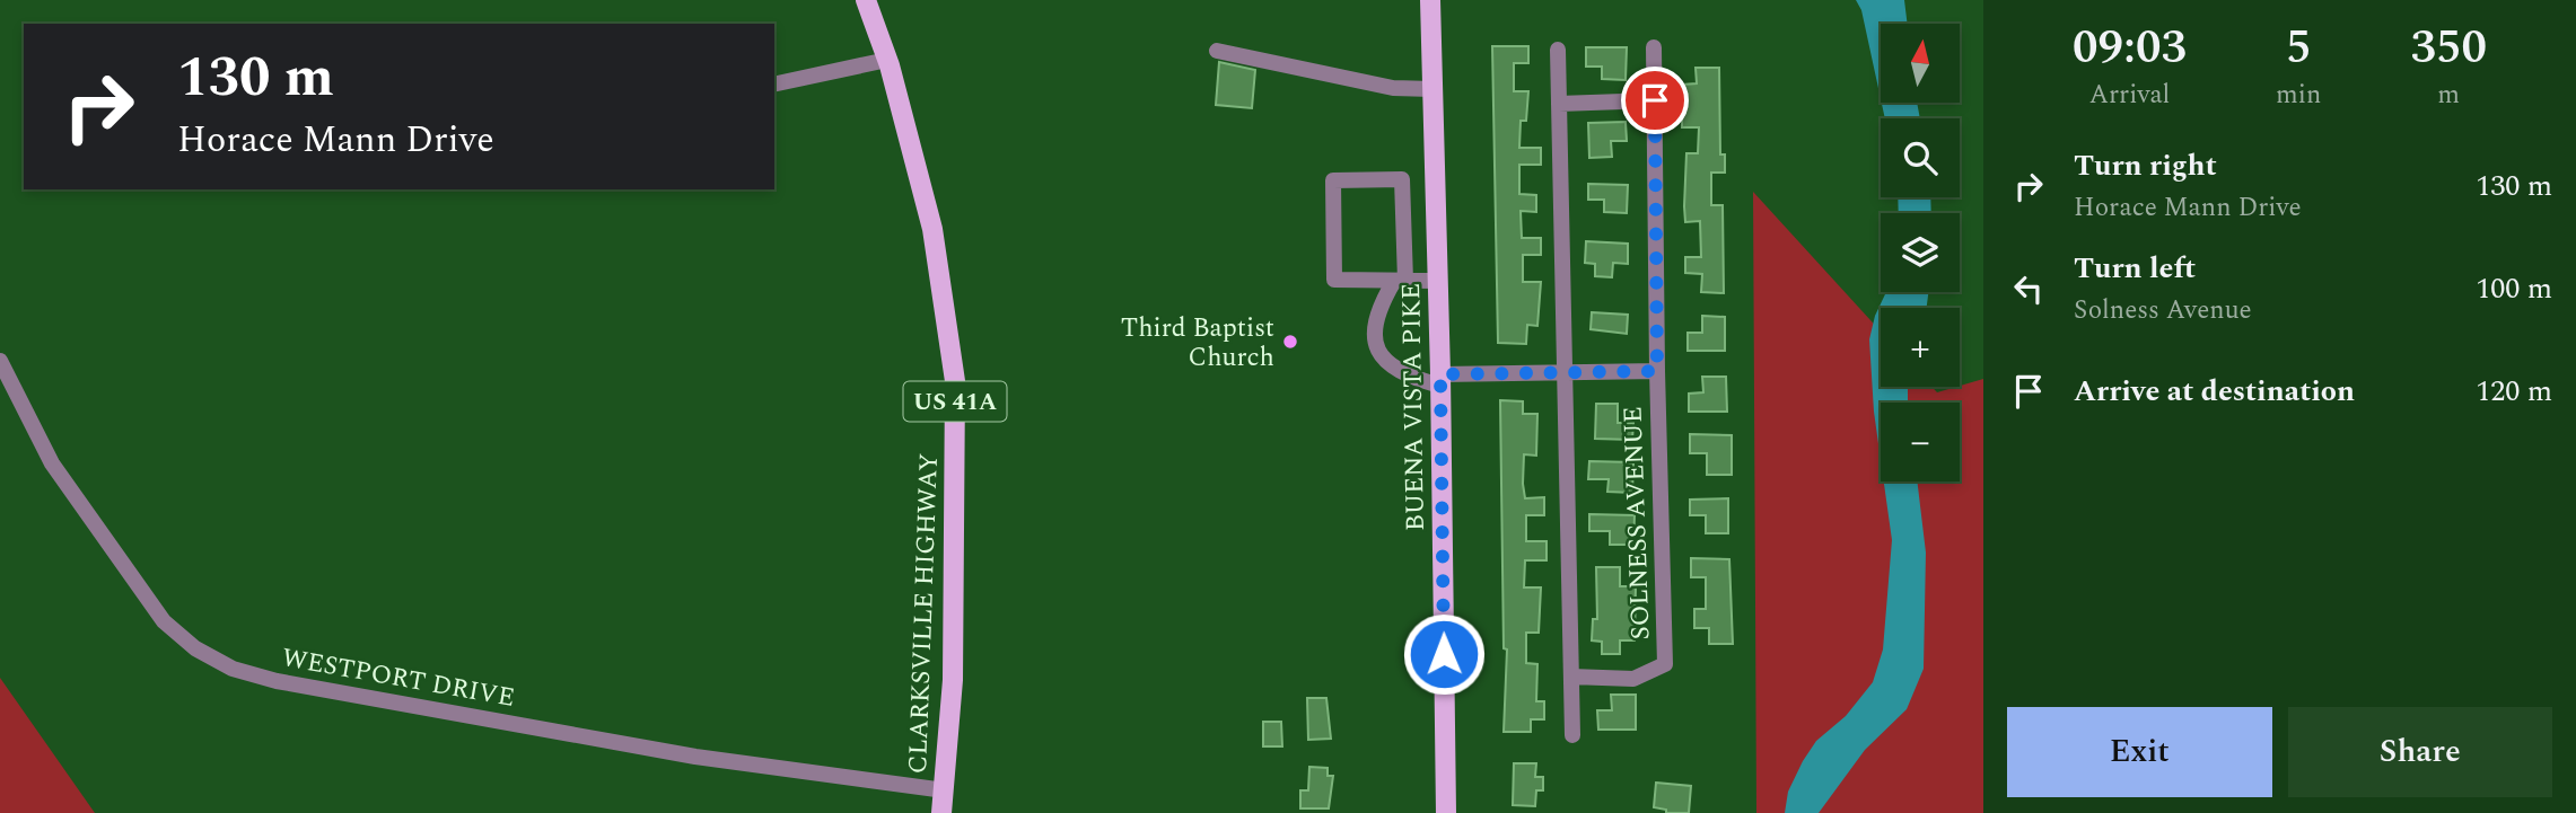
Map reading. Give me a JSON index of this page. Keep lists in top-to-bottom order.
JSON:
{
  "streets": {
    "main road": ["US 41A", "BUENA VISTA PIKE", "CLARKSVILLE HIGHWAY"],
    "street": ["SOLNESS AVENUE", "WESTPORT DRIVE"]
  },
  "crossings": [
    ["CLARKSVILLE HIGHWAY", "WESTPORT DRIVE"]
  ],
  "places": ["Third Baptist Church"],
  "north": "top",
  "page": {
    "eta": [
      "09:03",
      "Arrival",
      "5",
      "min",
      "350",
      "m"
    ],
    "map_buttons": ["+", "−"],
    "turn": ["130 m", "Horace Mann Drive"],
    "list": [
      {
        "name": "Turn right",
        "note": "Horace Mann Drive",
        "value": "130 m"
      },
      {
        "name": "Turn left",
        "note": "Solness Avenue",
        "value": "100 m"
      },
      {
        "name": "Arrive at destination",
        "value": "120 m"
      }
    ],
    "buttons": ["Exit", "Share"]
  }
}
